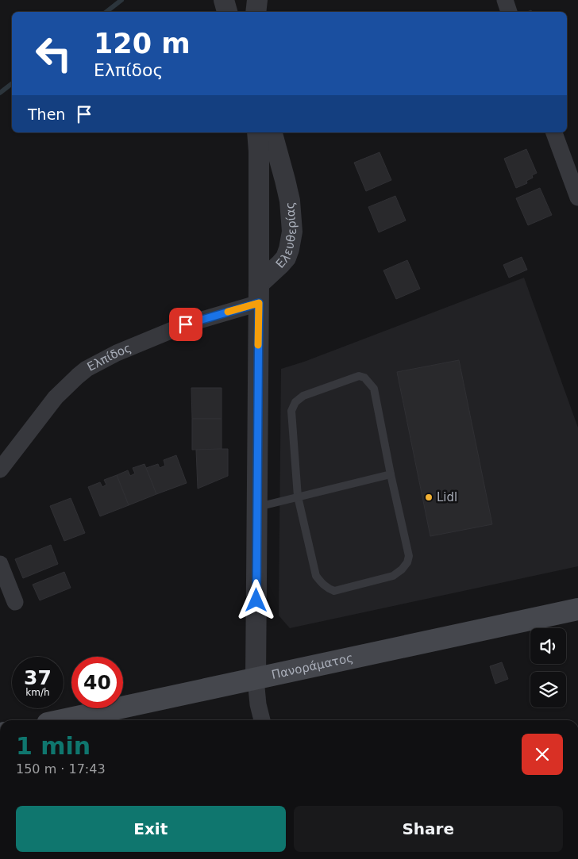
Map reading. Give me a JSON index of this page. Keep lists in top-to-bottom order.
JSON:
{
  "streets": {
    "main road": ["Πανοράματος"],
    "street": ["Ελευθερίας", "Ελπίδος"]
  },
  "crossings": [
    ["Ελευθερίας", "Ελπίδος"],
    ["Ελευθερίας", "Πανοράματος"]
  ],
  "places": ["Lidl"],
  "page": {
    "turn": ["120 m", "Ελπίδος"],
    "then": "Then",
    "speed": "37 km/h",
    "limit": "40",
    "heading": ["1 min", "150 m · 17:43"],
    "buttons": ["Exit", "Share"]
  }
}
